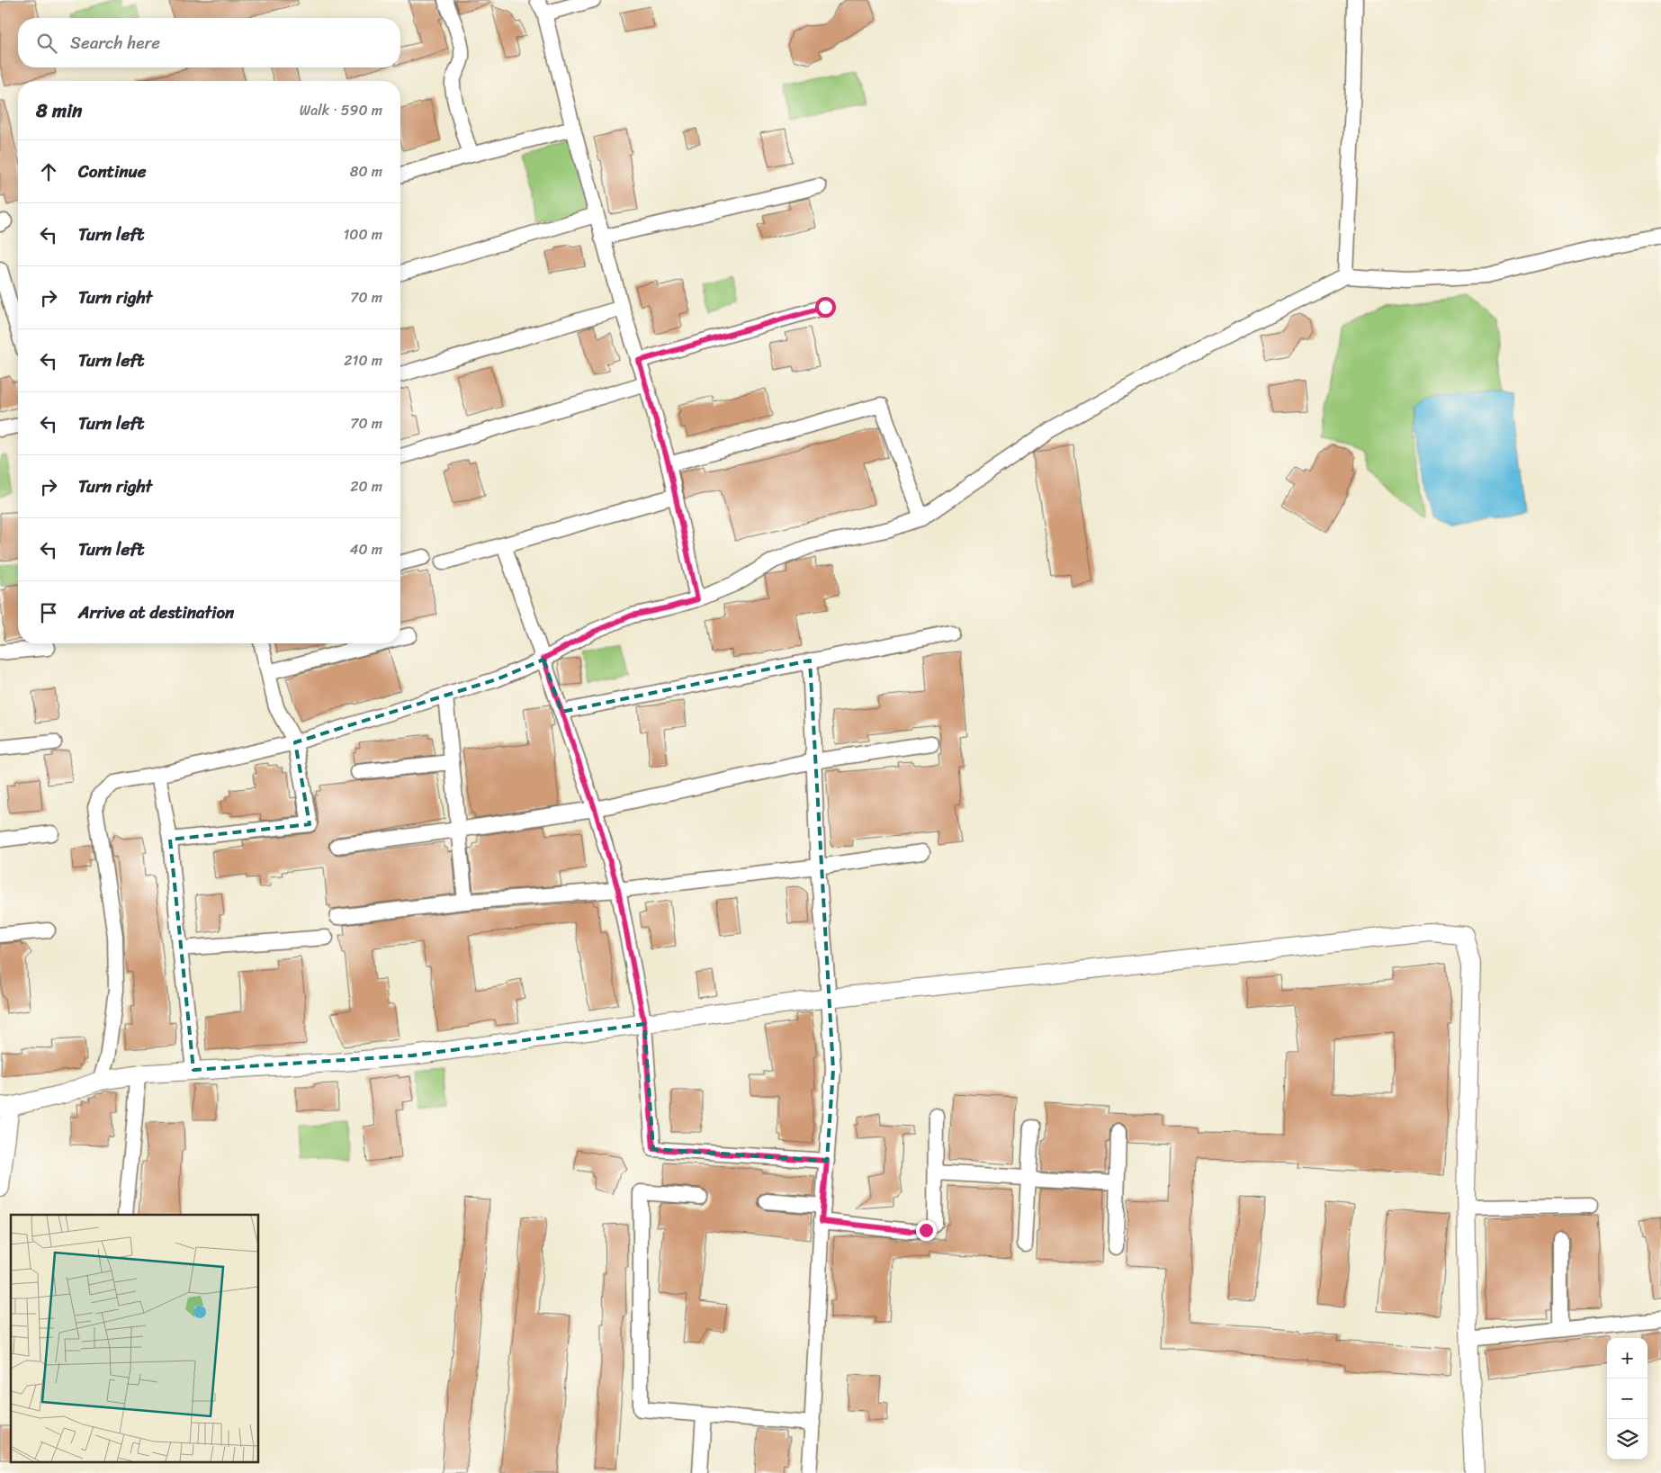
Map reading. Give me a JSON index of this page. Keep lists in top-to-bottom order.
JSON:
{
  "page": {
    "search": "Search here",
    "heading": ["8 min", "Walk · 590 m"],
    "list": [
      ["Continue", "80 m"],
      ["Turn left", "100 m"],
      ["Turn right", "70 m"],
      ["Turn left", "210 m"],
      ["Turn left", "70 m"],
      ["Turn right", "20 m"],
      ["Turn left", "40 m"],
      "Arrive at destination"
    ],
    "map_buttons": ["+", "−"]
  }
}
